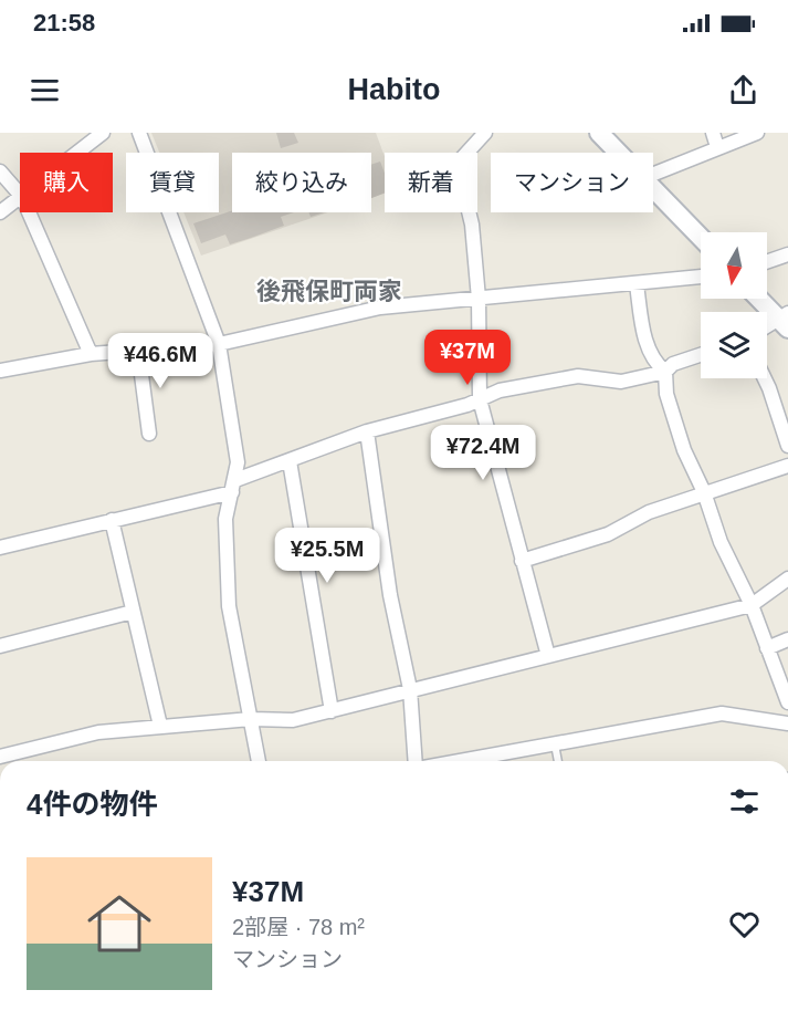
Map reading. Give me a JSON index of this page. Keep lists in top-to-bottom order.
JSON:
{
  "districts": ["後飛保町両家"],
  "north": "bottom",
  "page": {
    "status": "21:58",
    "header": "Habito",
    "chip": [
      "購入",
      "賃貸",
      "絞り込み",
      "新着",
      "マンション"
    ],
    "price": [
      "¥37M",
      "¥46.6M",
      "¥72.4M",
      "¥25.5M"
    ],
    "heading": "4件の物件",
    "list": [
      {
        "name": "¥37M",
        "note": "2部屋 · 78 m² · マンション"
      }
    ]
  }
}
